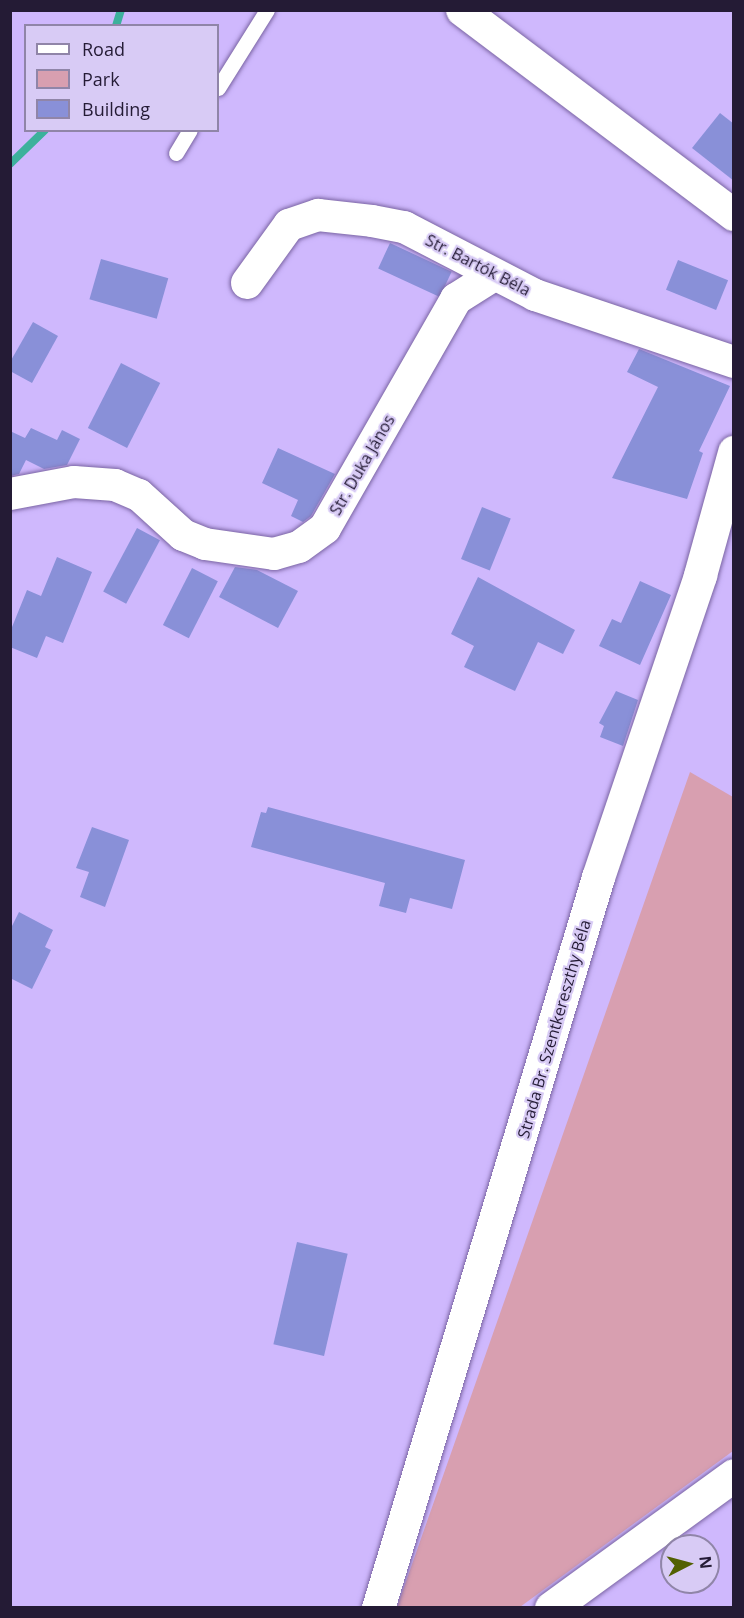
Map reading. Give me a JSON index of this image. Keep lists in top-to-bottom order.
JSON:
{
  "streets": {
    "street": ["Str. Bartók Béla", "Str. Duka János", "Strada Br. Szentkereszthy Béla"]
  },
  "crossings": [
    ["Str. Bartók Béla", "Str. Duka János"]
  ],
  "legend": ["Road", "Park", "Building"],
  "north": "right"
}
